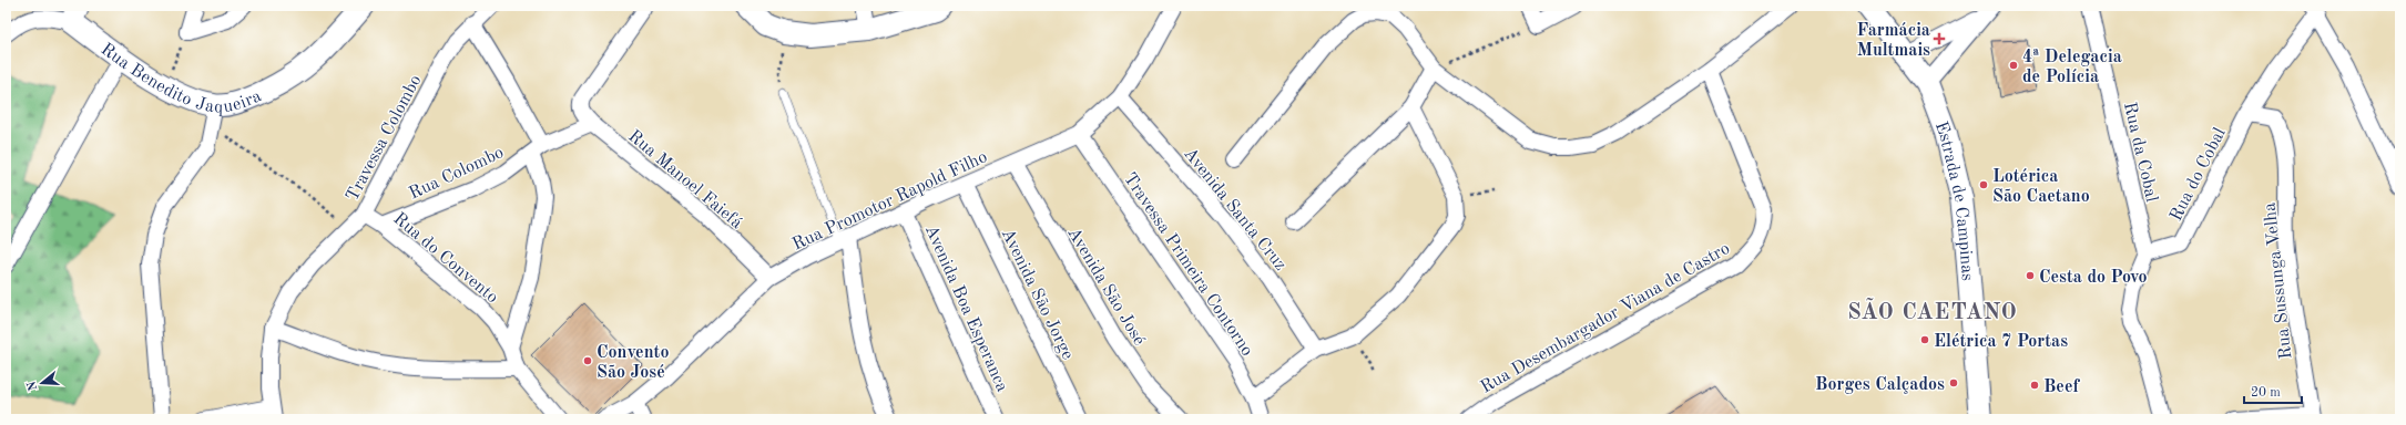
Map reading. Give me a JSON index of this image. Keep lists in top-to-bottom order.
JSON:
{
  "streets": {
    "street": [
      "Rua Benedito Jaqueira",
      "Travessa Colombo",
      "Rua da Cobal",
      "Rua Colombo",
      "Rua do Cobal",
      "Rua Manoel Faiefá",
      "Rua Promotor Rapold Filho",
      "Estrada de Campinas",
      "Avenida Santa Cruz",
      "Rua do Convento",
      "Travessa Primeira Contorno",
      "Rua Sussunga Velha",
      "Avenida São José",
      "Avenida São Jorge",
      "Avenida Boa Esperanca",
      "Rua Desembargador Viana de Castro"
    ]
  },
  "crossings": [
    ["Travessa Colombo", "Rua do Convento"],
    ["Rua da Cobal", "Rua do Cobal"],
    ["Rua Colombo", "Rua Manoel Faiefá"],
    ["Rua Colombo", "Rua do Convento"],
    ["Rua do Cobal", "Rua Sussunga Velha"],
    ["Rua Manoel Faiefá", "Rua Promotor Rapold Filho"],
    ["Rua Promotor Rapold Filho", "Avenida Santa Cruz"],
    ["Rua Promotor Rapold Filho", "Travessa Primeira Contorno"],
    ["Rua Promotor Rapold Filho", "Avenida São José"],
    ["Rua Promotor Rapold Filho", "Avenida São Jorge"],
    ["Rua Promotor Rapold Filho", "Avenida Boa Esperanca"]
  ],
  "districts": ["SÃO CAETANO"],
  "places": {
    "health": ["Farmácia Multmais"],
    "other": [
      "4ª Delegacia de Polícia",
      "Lotérica São Caetano",
      "Cesta do Povo",
      "Elétrica 7 Portas",
      "Convento São José",
      "Borges Calçados",
      "Beef"
    ]
  },
  "scale_bar": "20 m",
  "north": "left"
}
